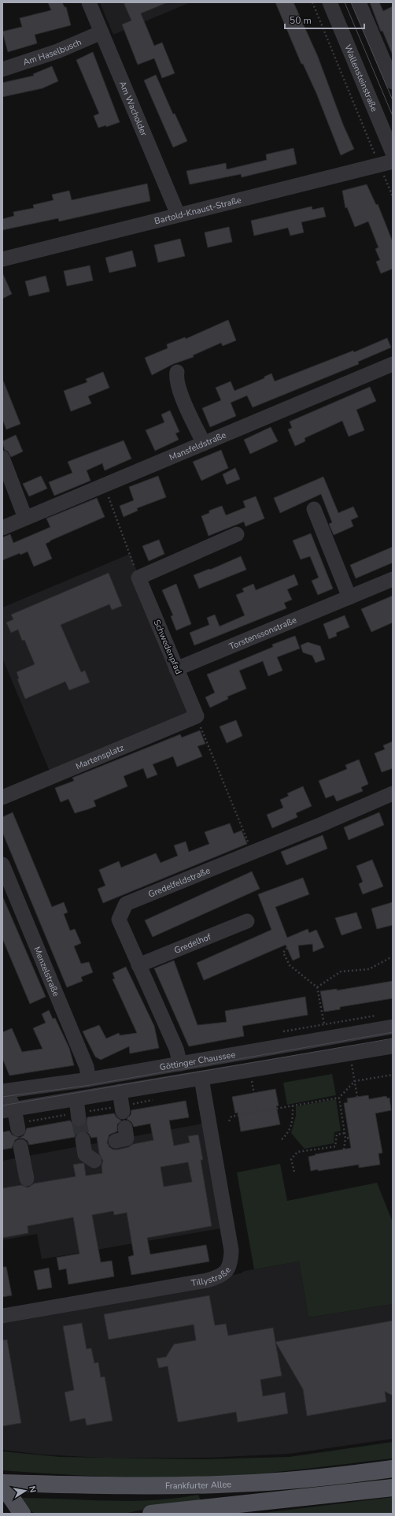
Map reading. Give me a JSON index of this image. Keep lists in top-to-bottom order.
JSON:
{
  "streets": {
    "main road": ["Frankfurter Allee"],
    "street": [
      "Am Haselbusch",
      "Wallensteinstraße",
      "Am Wacholder",
      "Bartold-Knaust-Straße",
      "Mansfeldstraße",
      "Torstenssonstraße",
      "Schwedenpfad",
      "Martensplatz",
      "Gredelfeldstraße",
      "Gredelhof",
      "Menzelstraße",
      "Göttinger Chaussee",
      "Tillystraße"
    ]
  },
  "crossings": [
    ["Am Haselbusch", "Am Wacholder"],
    ["Am Wacholder", "Bartold-Knaust-Straße"],
    ["Torstenssonstraße", "Schwedenpfad"],
    ["Schwedenpfad", "Martensplatz"],
    ["Gredelfeldstraße", "Gredelhof"],
    ["Gredelfeldstraße", "Göttinger Chaussee"],
    ["Menzelstraße", "Göttinger Chaussee"],
    ["Göttinger Chaussee", "Tillystraße"]
  ],
  "scale_bar": "50 m",
  "north": "right"
}
